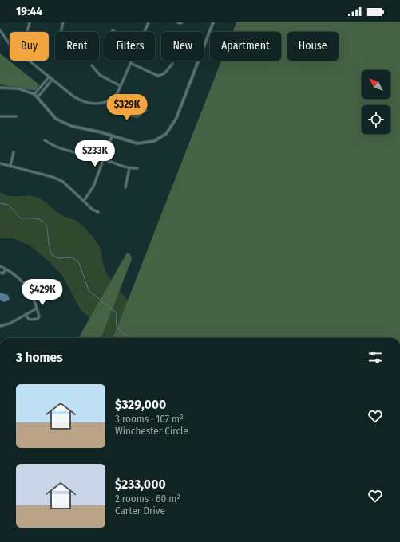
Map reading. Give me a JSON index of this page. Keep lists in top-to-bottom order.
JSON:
{
  "north": "top left",
  "page": {
    "status": "19:44",
    "chip": [
      "Buy",
      "Rent",
      "Filters",
      "New",
      "Apartment",
      "House"
    ],
    "price": ["$329K", "$233K", "$429K"],
    "heading": "3 homes",
    "list": [
      {
        "name": "$329,000",
        "note": "3 rooms · 107 m² · Winchester Circle"
      },
      {
        "name": "$233,000",
        "note": "2 rooms · 60 m² · Carter Drive"
      }
    ]
  }
}
